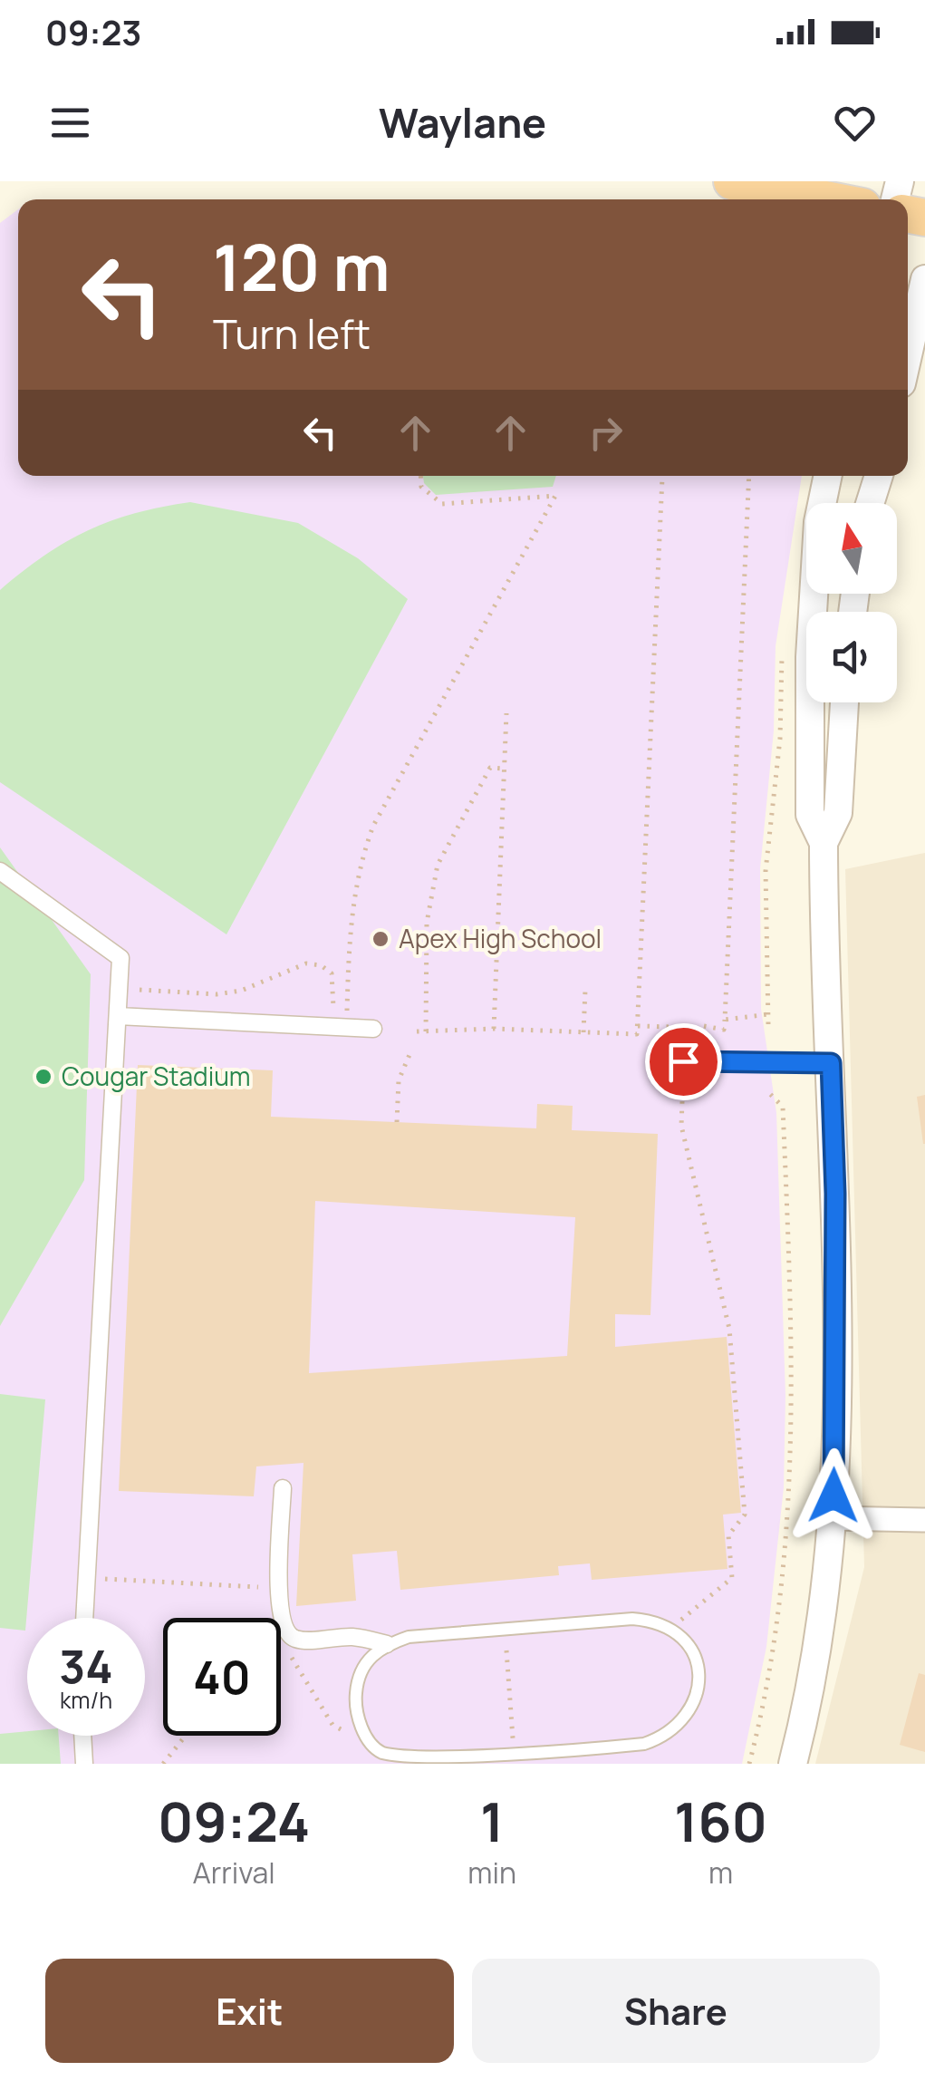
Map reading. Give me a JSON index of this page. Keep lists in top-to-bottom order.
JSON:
{
  "places": ["Apex High School", "Cougar Stadium"],
  "north": "top",
  "page": {
    "status": "09:23",
    "header": "Waylane",
    "turn": ["120 m", "Turn left"],
    "speed": "34 km/h",
    "limit": "40",
    "eta": [
      "09:24",
      "Arrival",
      "1",
      "min",
      "160",
      "m"
    ],
    "buttons": ["Exit", "Share"]
  }
}
